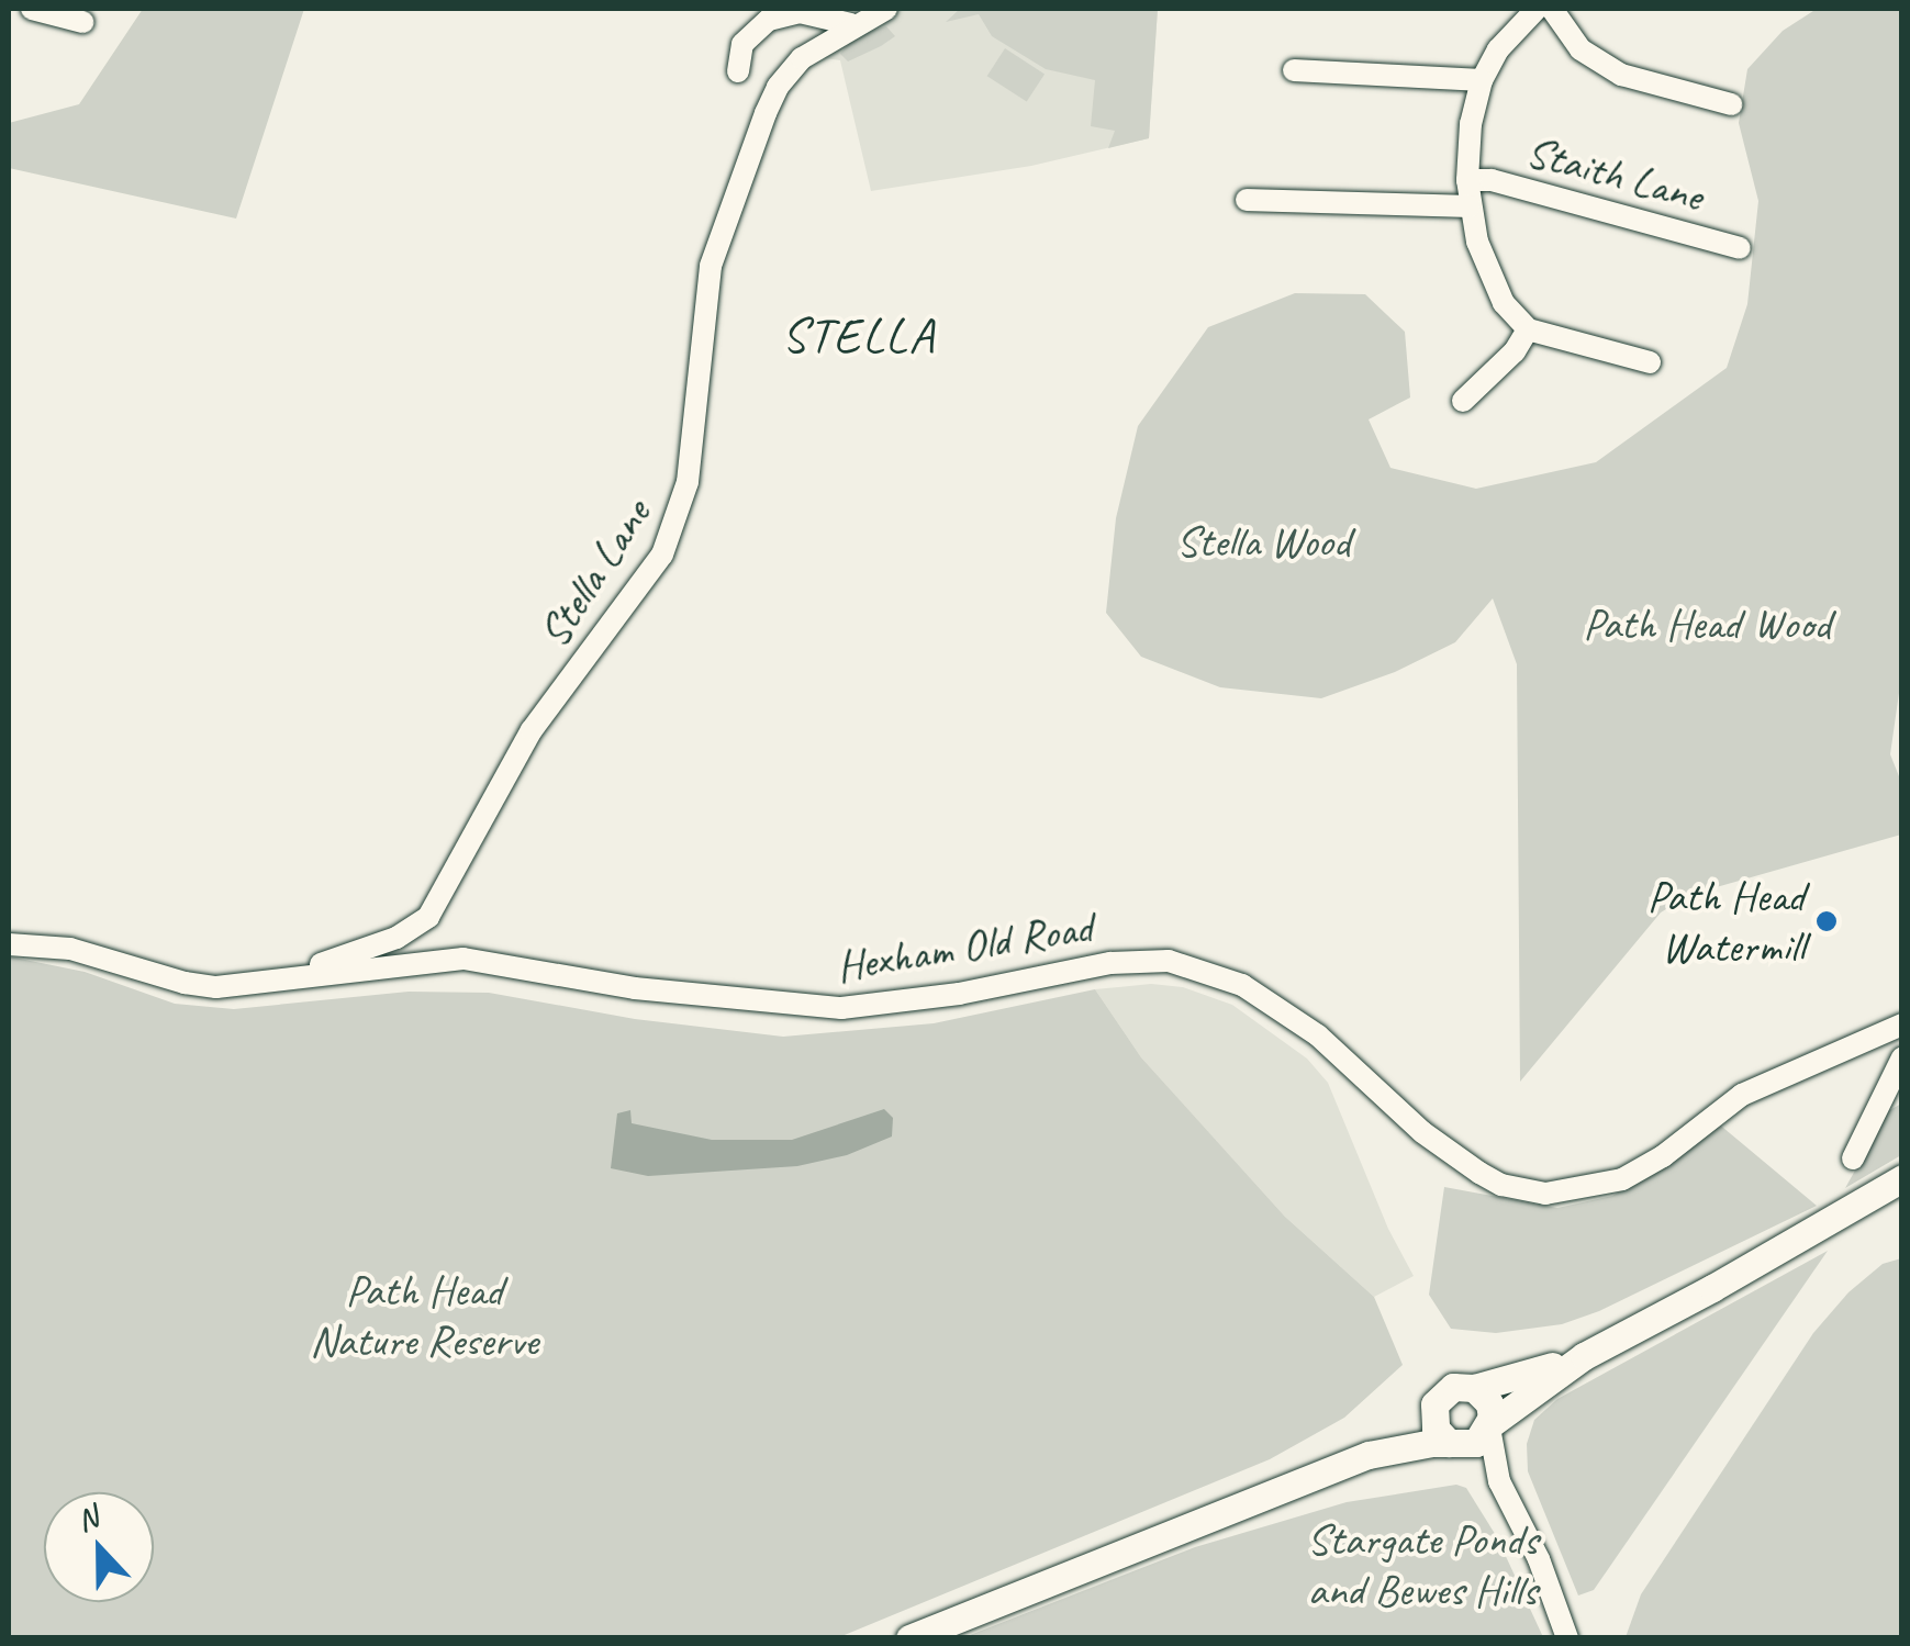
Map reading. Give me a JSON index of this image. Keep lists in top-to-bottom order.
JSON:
{
  "streets": {
    "street": ["Staith Lane", "Stella Lane", "Hexham Old Road"]
  },
  "crossings": [
    ["Stella Lane", "Hexham Old Road"]
  ],
  "districts": ["STELLA"],
  "parks": [
    "Stella Wood",
    "Path Head Wood",
    "Path Head Nature Reserve",
    "Stargate Ponds and Bewes Hills"
  ],
  "places": ["Path Head Watermill"],
  "north": "top"
}
